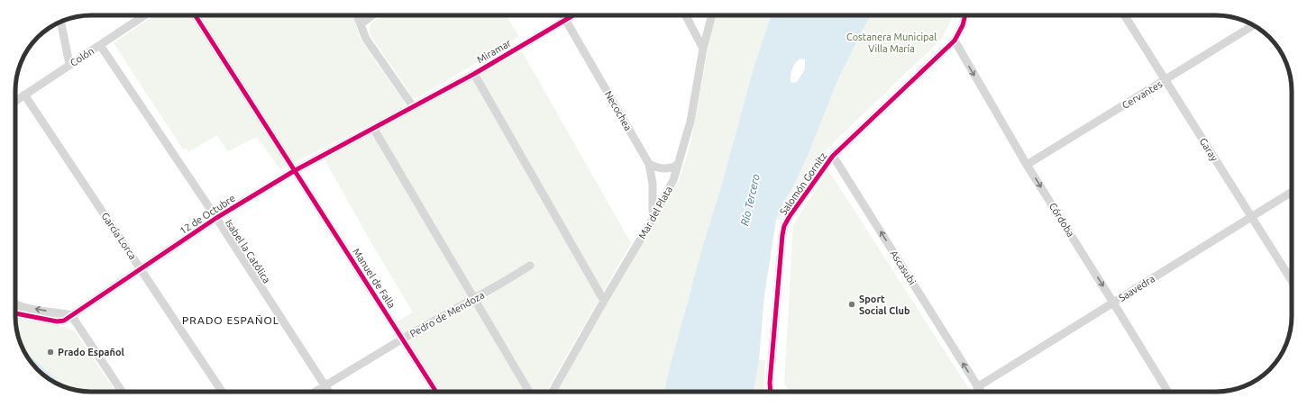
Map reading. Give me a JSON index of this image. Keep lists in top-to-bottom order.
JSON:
{
  "streets": {
    "street": [
      "Miramar",
      "Colón",
      "Cervantes",
      "Necochea",
      "Garay",
      "Salomón Gornitz",
      "Mar del Plata",
      "12 de Octubre",
      "Córdoba",
      "García Lorca",
      "Isabel la Católica",
      "Ascasubi",
      "Manuel de Falla",
      "Saavedra",
      "Pedro de Mendoza"
    ]
  },
  "crossings": [
    ["Miramar", "Necochea"],
    ["Miramar", "12 de Octubre"],
    ["Colón", "García Lorca"],
    ["Colón", "Isabel la Católica"],
    ["Cervantes", "Garay"],
    ["Cervantes", "Córdoba"],
    ["Necochea", "Mar del Plata"],
    ["Garay", "Saavedra"],
    ["Salomón Gornitz", "Córdoba"],
    ["Salomón Gornitz", "Ascasubi"],
    ["12 de Octubre", "García Lorca"],
    ["12 de Octubre", "Isabel la Católica"],
    ["12 de Octubre", "Manuel de Falla"],
    ["Córdoba", "Saavedra"],
    ["Isabel la Católica", "Pedro de Mendoza"],
    ["Ascasubi", "Saavedra"],
    ["Manuel de Falla", "Pedro de Mendoza"]
  ],
  "one_way": ["Córdoba", "Ascasubi"],
  "districts": ["PRADO ESPAÑOL"],
  "water": ["Río Tercero"],
  "parks": ["Costanera Municipal Villa María"],
  "places": ["Sport Social Club", "Prado Español"]
}
